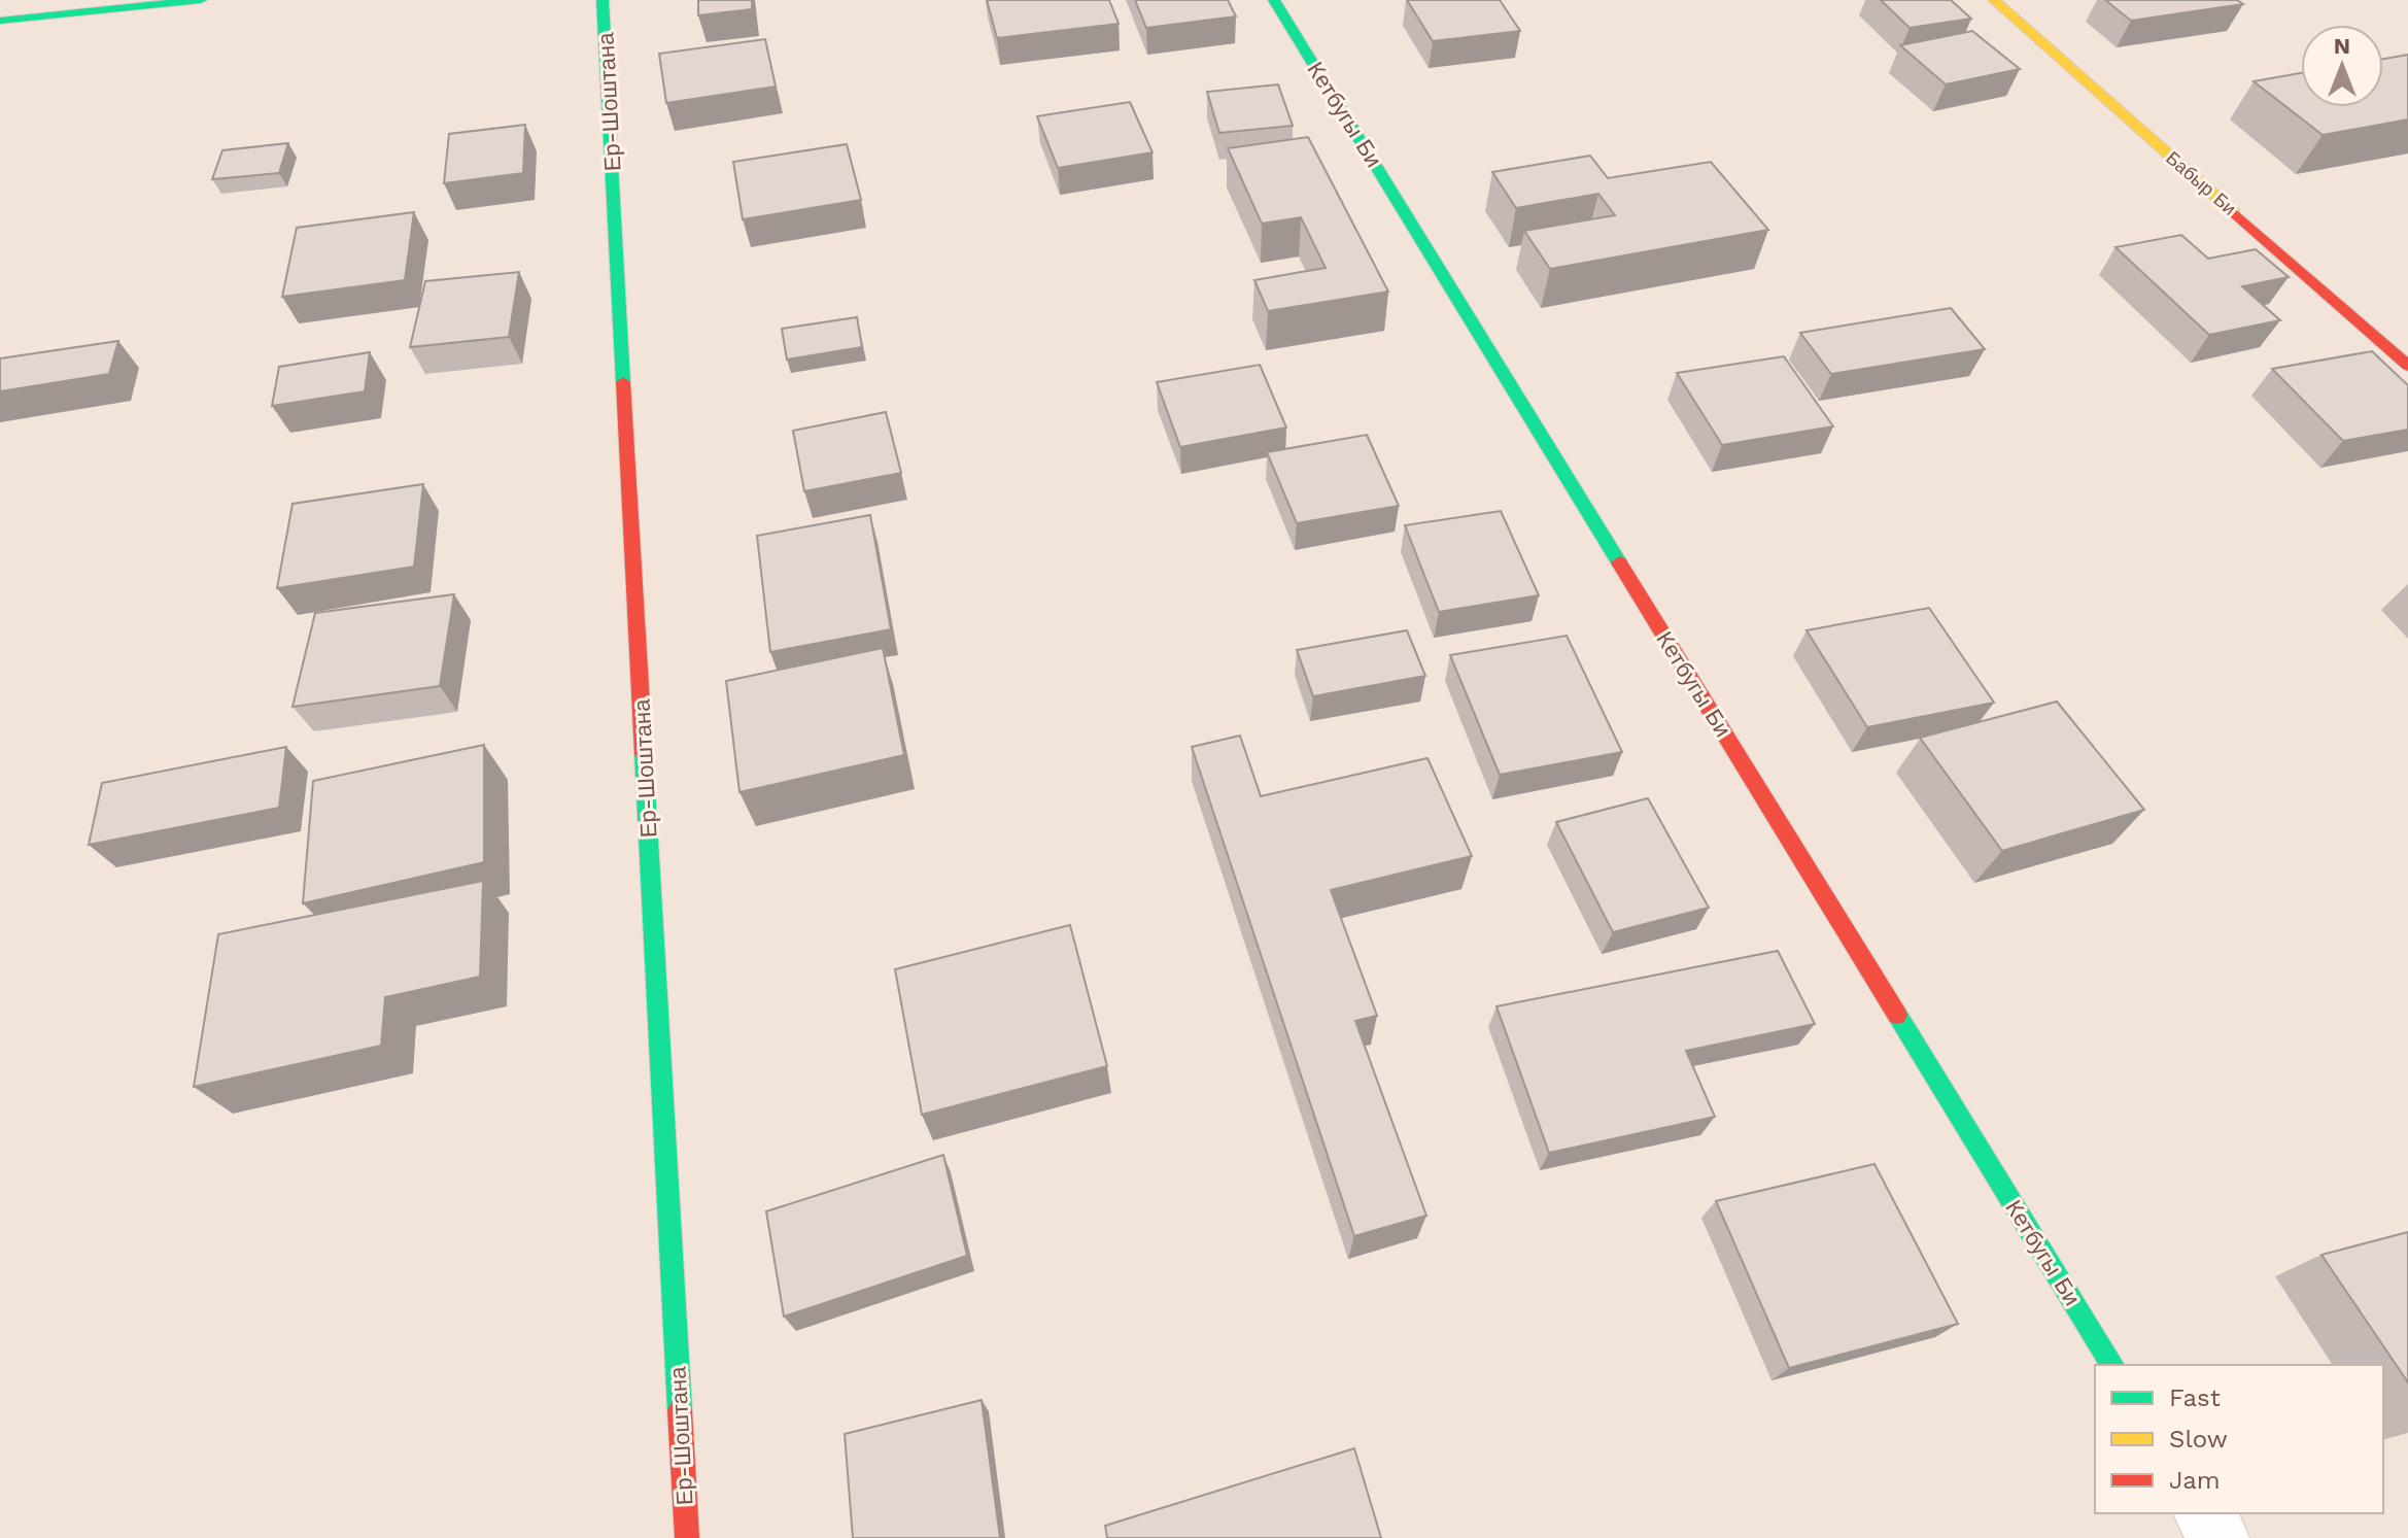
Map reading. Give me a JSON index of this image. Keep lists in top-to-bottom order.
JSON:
{
  "streets": {
    "street": ["Ер-Шоштана", "Кетбугы Би", "Бабыр Би"]
  },
  "legend": ["Fast", "Slow", "Jam"],
  "north": "top"
}
